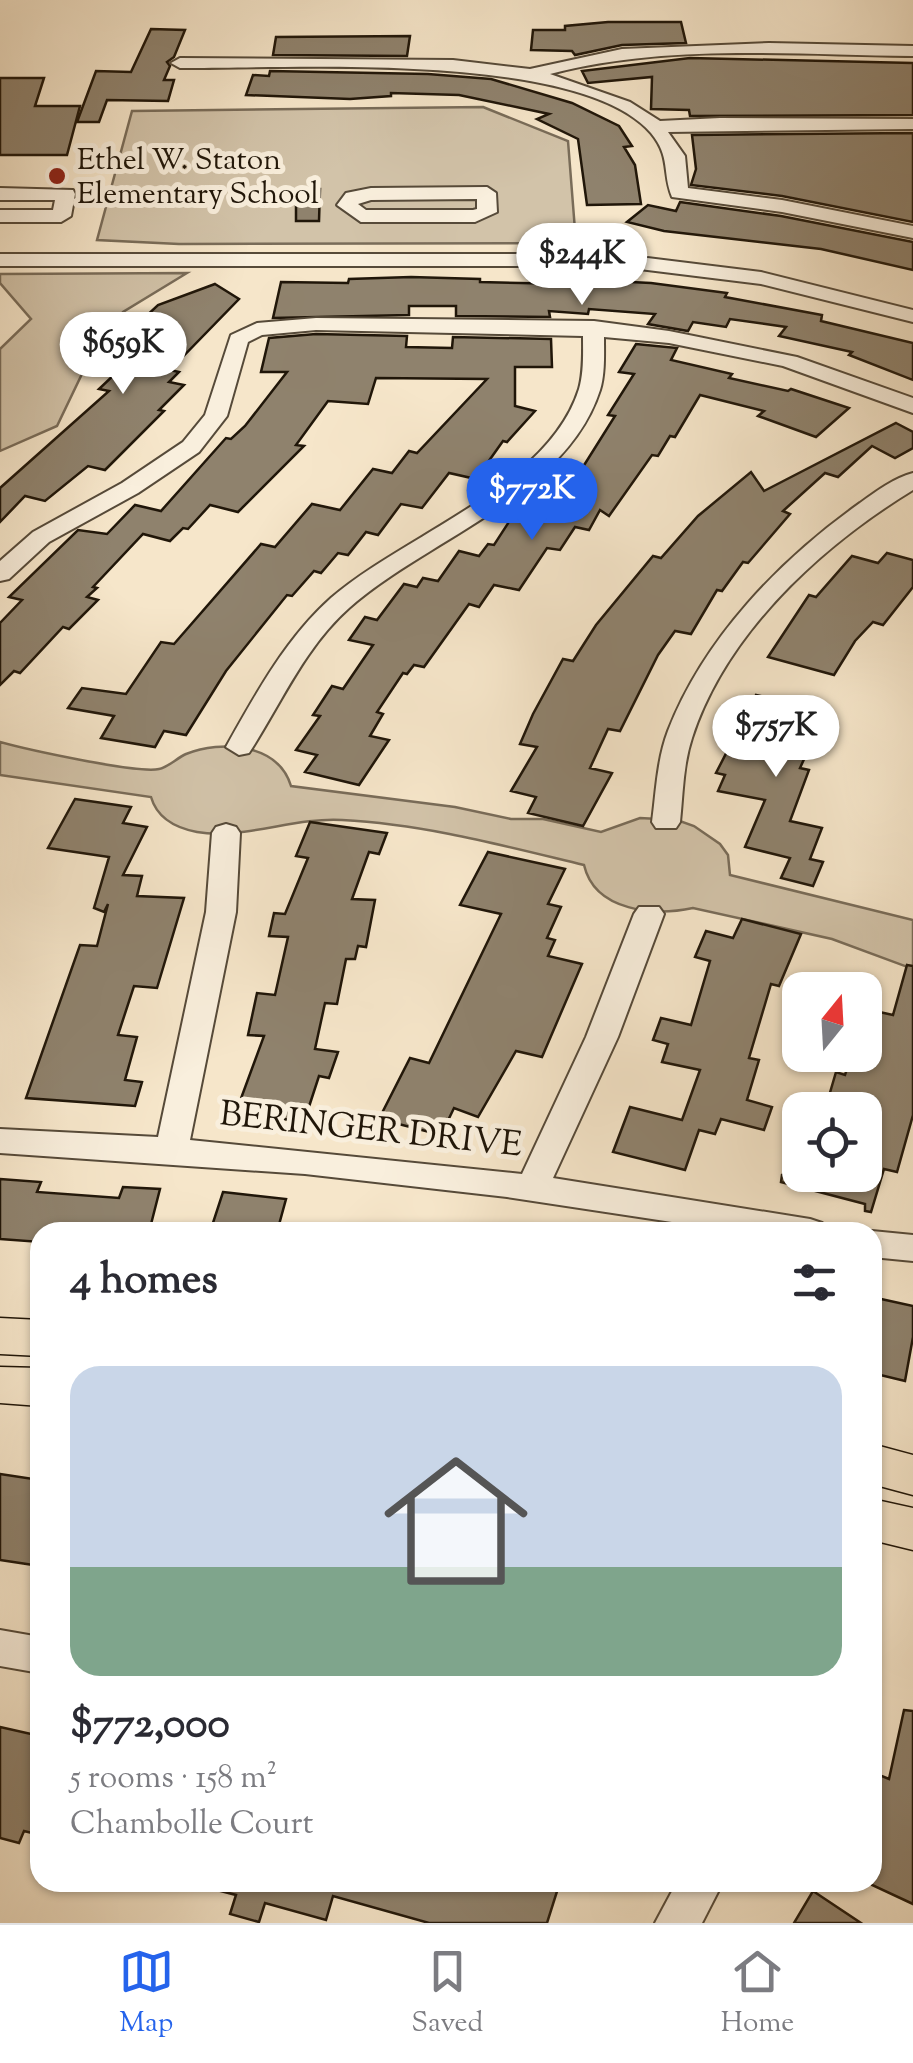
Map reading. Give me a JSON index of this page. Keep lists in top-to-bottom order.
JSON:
{
  "streets": {
    "street": ["BERINGER DRIVE"]
  },
  "places": ["Ethel W. Staton Elementary School"],
  "north": "top",
  "page": {
    "price": [
      "$244K",
      "$659K",
      "$772K",
      "$757K"
    ],
    "heading": "4 homes",
    "list": [
      {
        "name": "$772,000",
        "note": "5 rooms · 158 m² · Chambolle Court"
      }
    ],
    "tabs": ["Map", "Saved", "Home"]
  }
}
